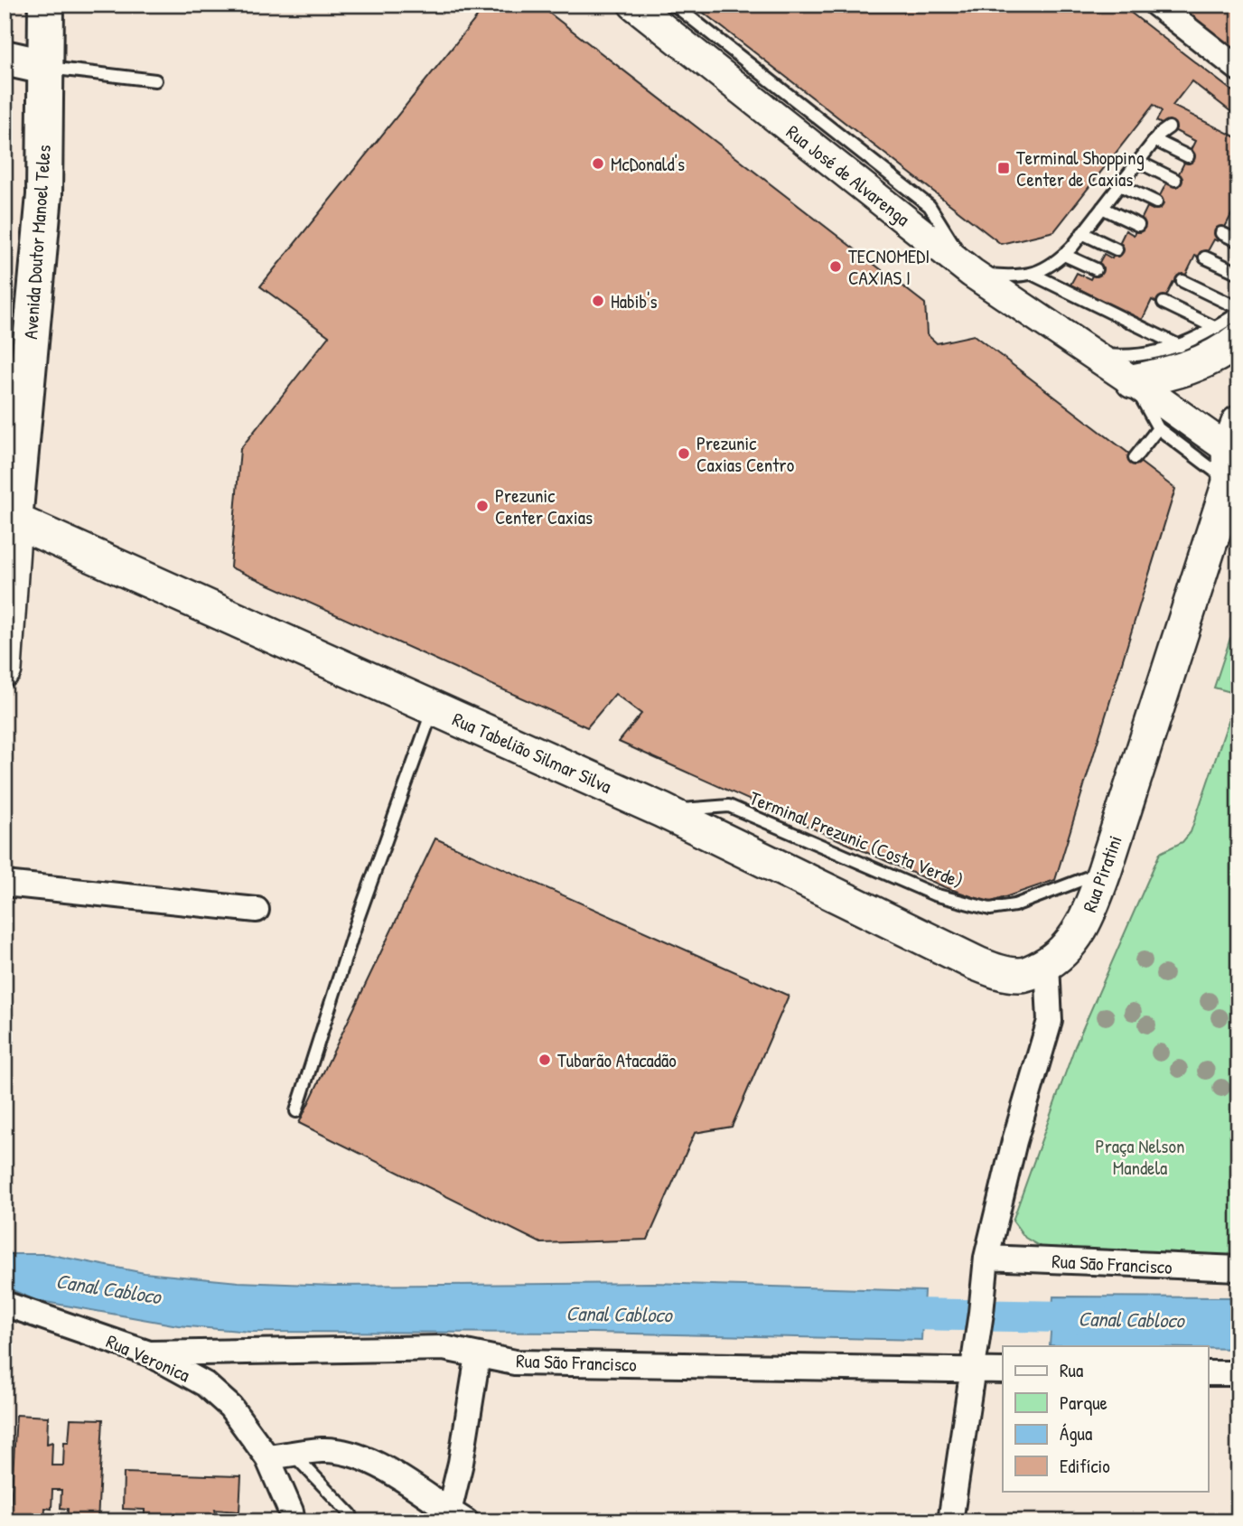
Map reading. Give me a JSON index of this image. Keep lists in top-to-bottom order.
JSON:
{
  "streets": {
    "main road": ["Avenida Doutor Manoel Teles", "Rua Tabelião Silmar Silva", "Rua Piratini"],
    "street": [
      "Rua José de Alvarenga",
      "Rua Sāo Francisco",
      "Rua Veronica",
      "Rua São Francisco"
    ],
    "lane": ["Terminal Prezunic (Costa Verde)"]
  },
  "crossings": [
    ["Rua José de Alvarenga", "Rua Piratini"],
    ["Avenida Doutor Manoel Teles", "Rua Tabelião Silmar Silva"],
    ["Rua Tabelião Silmar Silva", "Terminal Prezunic (Costa Verde)"],
    ["Rua Tabelião Silmar Silva", "Rua Piratini"],
    ["Terminal Prezunic (Costa Verde)", "Rua Piratini"],
    ["Rua Veronica", "Rua São Francisco"]
  ],
  "water": ["Canal Cabloco"],
  "parks": ["Praça Nelson Mandela"],
  "places": {
    "other": [
      "McDonald's",
      "TECNOMEDI CAXIAS I",
      "Habib's",
      "Prezunic Caxias Centro",
      "Prezunic Center Caxias",
      "Tubarão Atacadão"
    ],
    "transit": ["Terminal Shopping Center de Caxias"]
  },
  "legend": [
    "Rua",
    "Parque",
    "Água",
    "Edifício"
  ]
}
